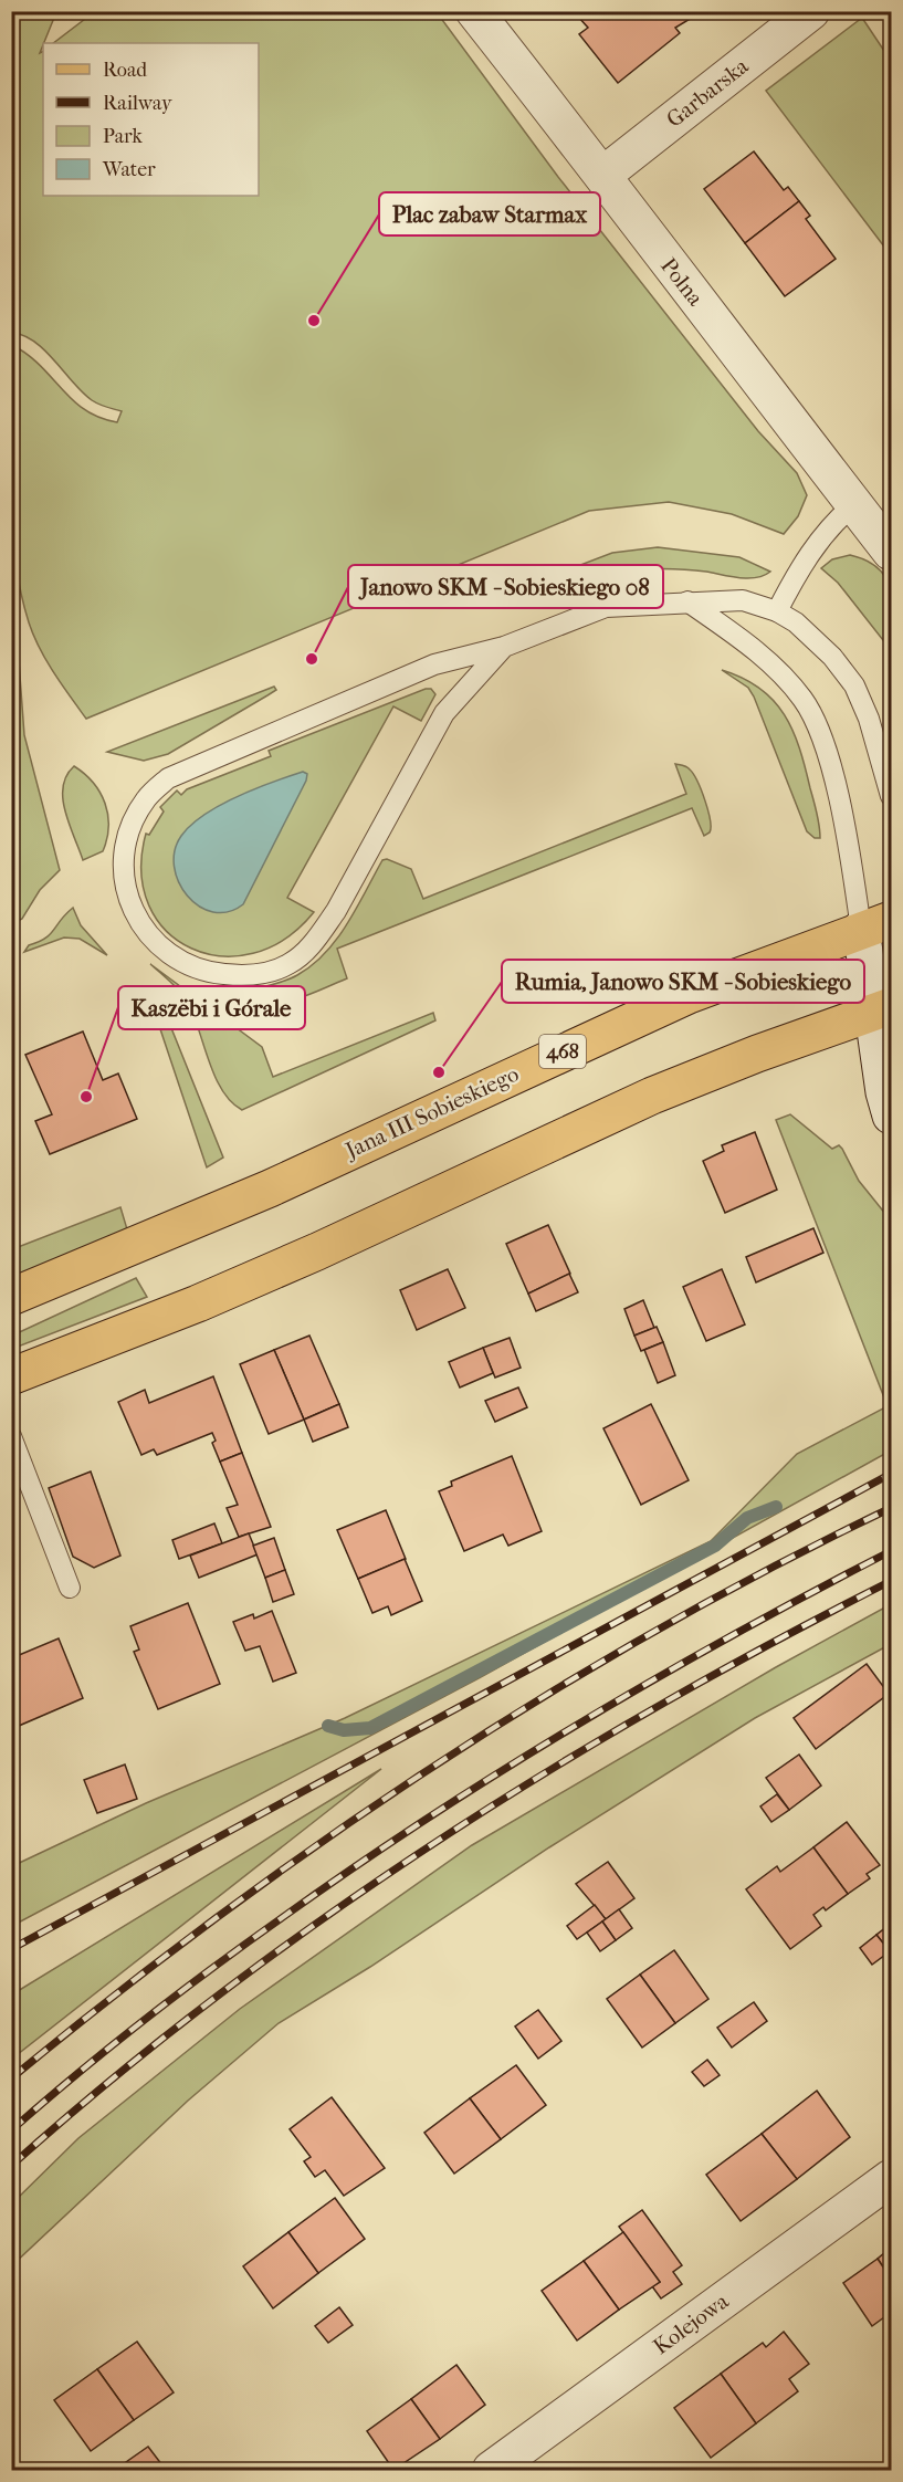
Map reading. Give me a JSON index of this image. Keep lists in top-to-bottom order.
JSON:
{
  "streets": {
    "main road": ["468", "Jana III Sobieskiego"],
    "street": ["Garbarska", "Polna", "Kolejowa"]
  },
  "crossings": [
    ["Garbarska", "Polna"]
  ],
  "places": [
    "Plac zabaw Starmax",
    "Janowo SKM - Sobieskiego 08",
    "Rumia, Janowo SKM - Sobieskiego",
    "Kaszëbi i Górale"
  ],
  "legend": [
    "Road",
    "Railway",
    "Park",
    "Water"
  ]
}
